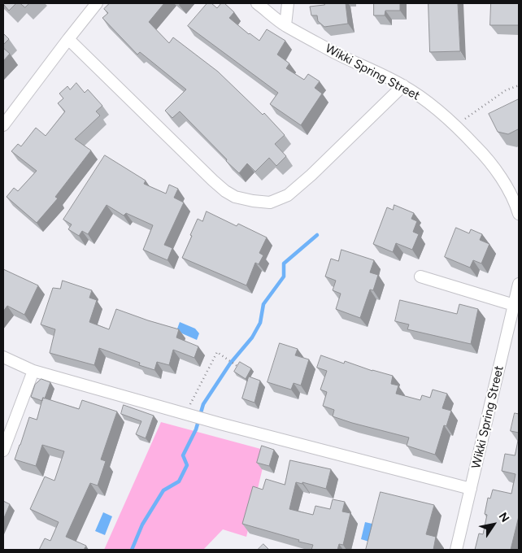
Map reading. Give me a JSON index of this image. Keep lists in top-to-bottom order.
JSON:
{
  "streets": {
    "street": ["Wikki Spring Street"]
  },
  "north": "top right"
}
